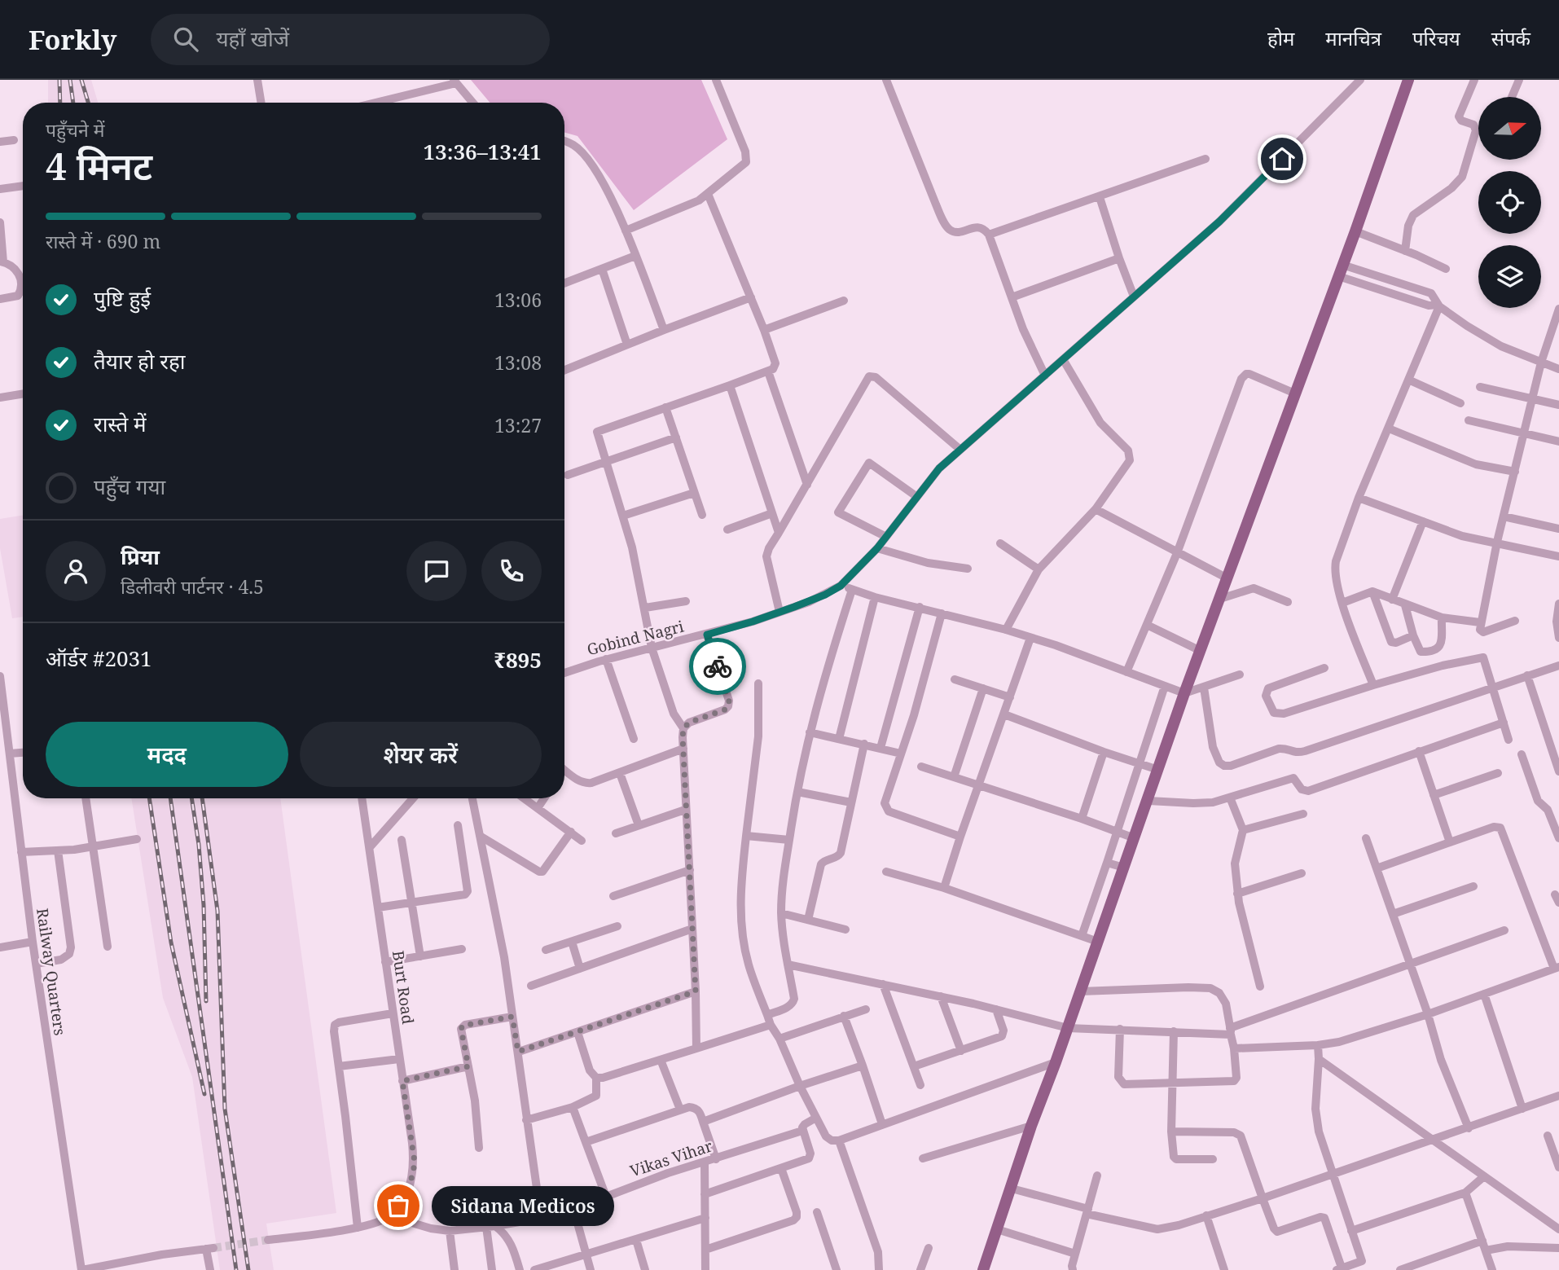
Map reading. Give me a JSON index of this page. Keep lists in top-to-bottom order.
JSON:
{
  "streets": {
    "street": [
      "Gobind Nagri",
      "Railway Quarters",
      "Burt Road",
      "Vikas Vihar"
    ]
  },
  "crossings": [
    ["Burt Road", "Vikas Vihar"]
  ],
  "places": ["Sidana Medicos"],
  "north": "right",
  "page": {
    "header": "Forkly",
    "search": "यहाँ खोजें",
    "nav": [
      "होम",
      "मानचित्र",
      "परिचय",
      "संपर्क"
    ],
    "heading": ["4 मिनट", "पहुँचने में", "13:36–13:41"],
    "panel": [
      "प्रिया",
      "डिलीवरी पार्टनर · 4.5",
      "ऑर्डर #2031",
      "₹895"
    ],
    "bar": "रास्ते में · 690 m",
    "list": [
      ["पुष्टि हुई", "13:06"],
      ["तैयार हो रहा", "13:08"],
      ["रास्ते में", "13:27"],
      "पहुँच गया"
    ],
    "buttons": ["मदद", "शेयर करें"],
    "bubble": "Sidana Medicos"
  }
}
